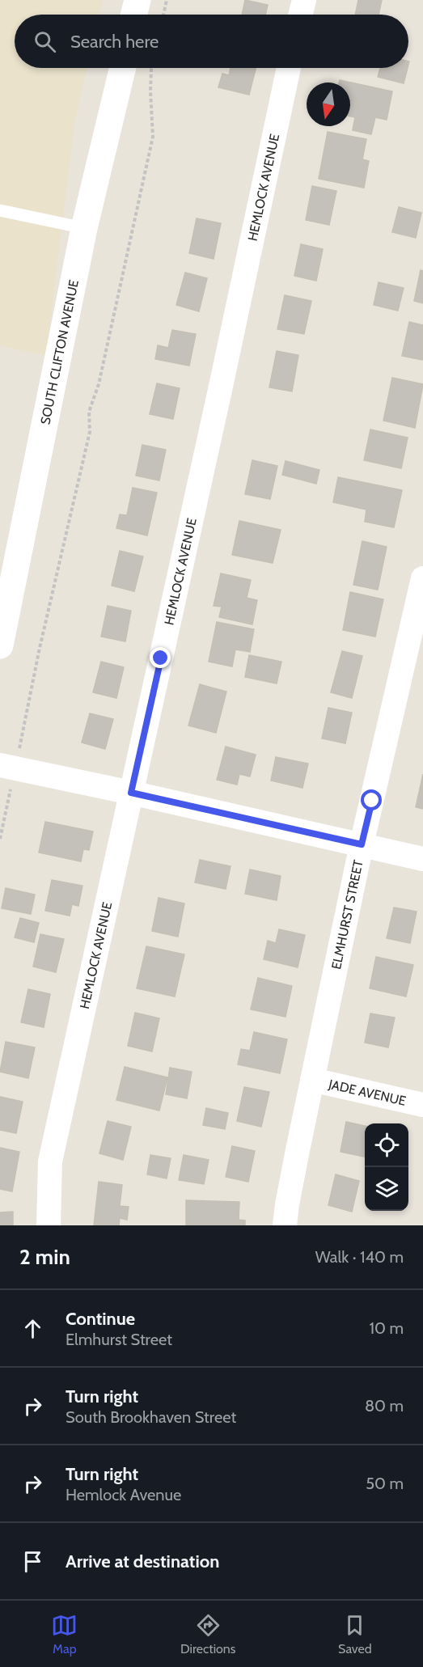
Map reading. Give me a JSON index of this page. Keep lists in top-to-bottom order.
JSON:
{
  "streets": {
    "street": [
      "HEMLOCK AVENUE",
      "SOUTH CLIFTON AVENUE",
      "ELMHURST STREET",
      "JADE AVENUE"
    ]
  },
  "crossings": [
    ["ELMHURST STREET", "JADE AVENUE"]
  ],
  "north": "bottom",
  "page": {
    "search": "Search here",
    "heading": ["2 min", "Walk · 140 m"],
    "list": [
      ["Continue", "Elmhurst Street", "10 m"],
      ["Turn right", "South Brookhaven Street", "80 m"],
      ["Turn right", "Hemlock Avenue", "50 m"],
      "Arrive at destination"
    ],
    "nav": ["Map", "Directions", "Saved"]
  }
}
